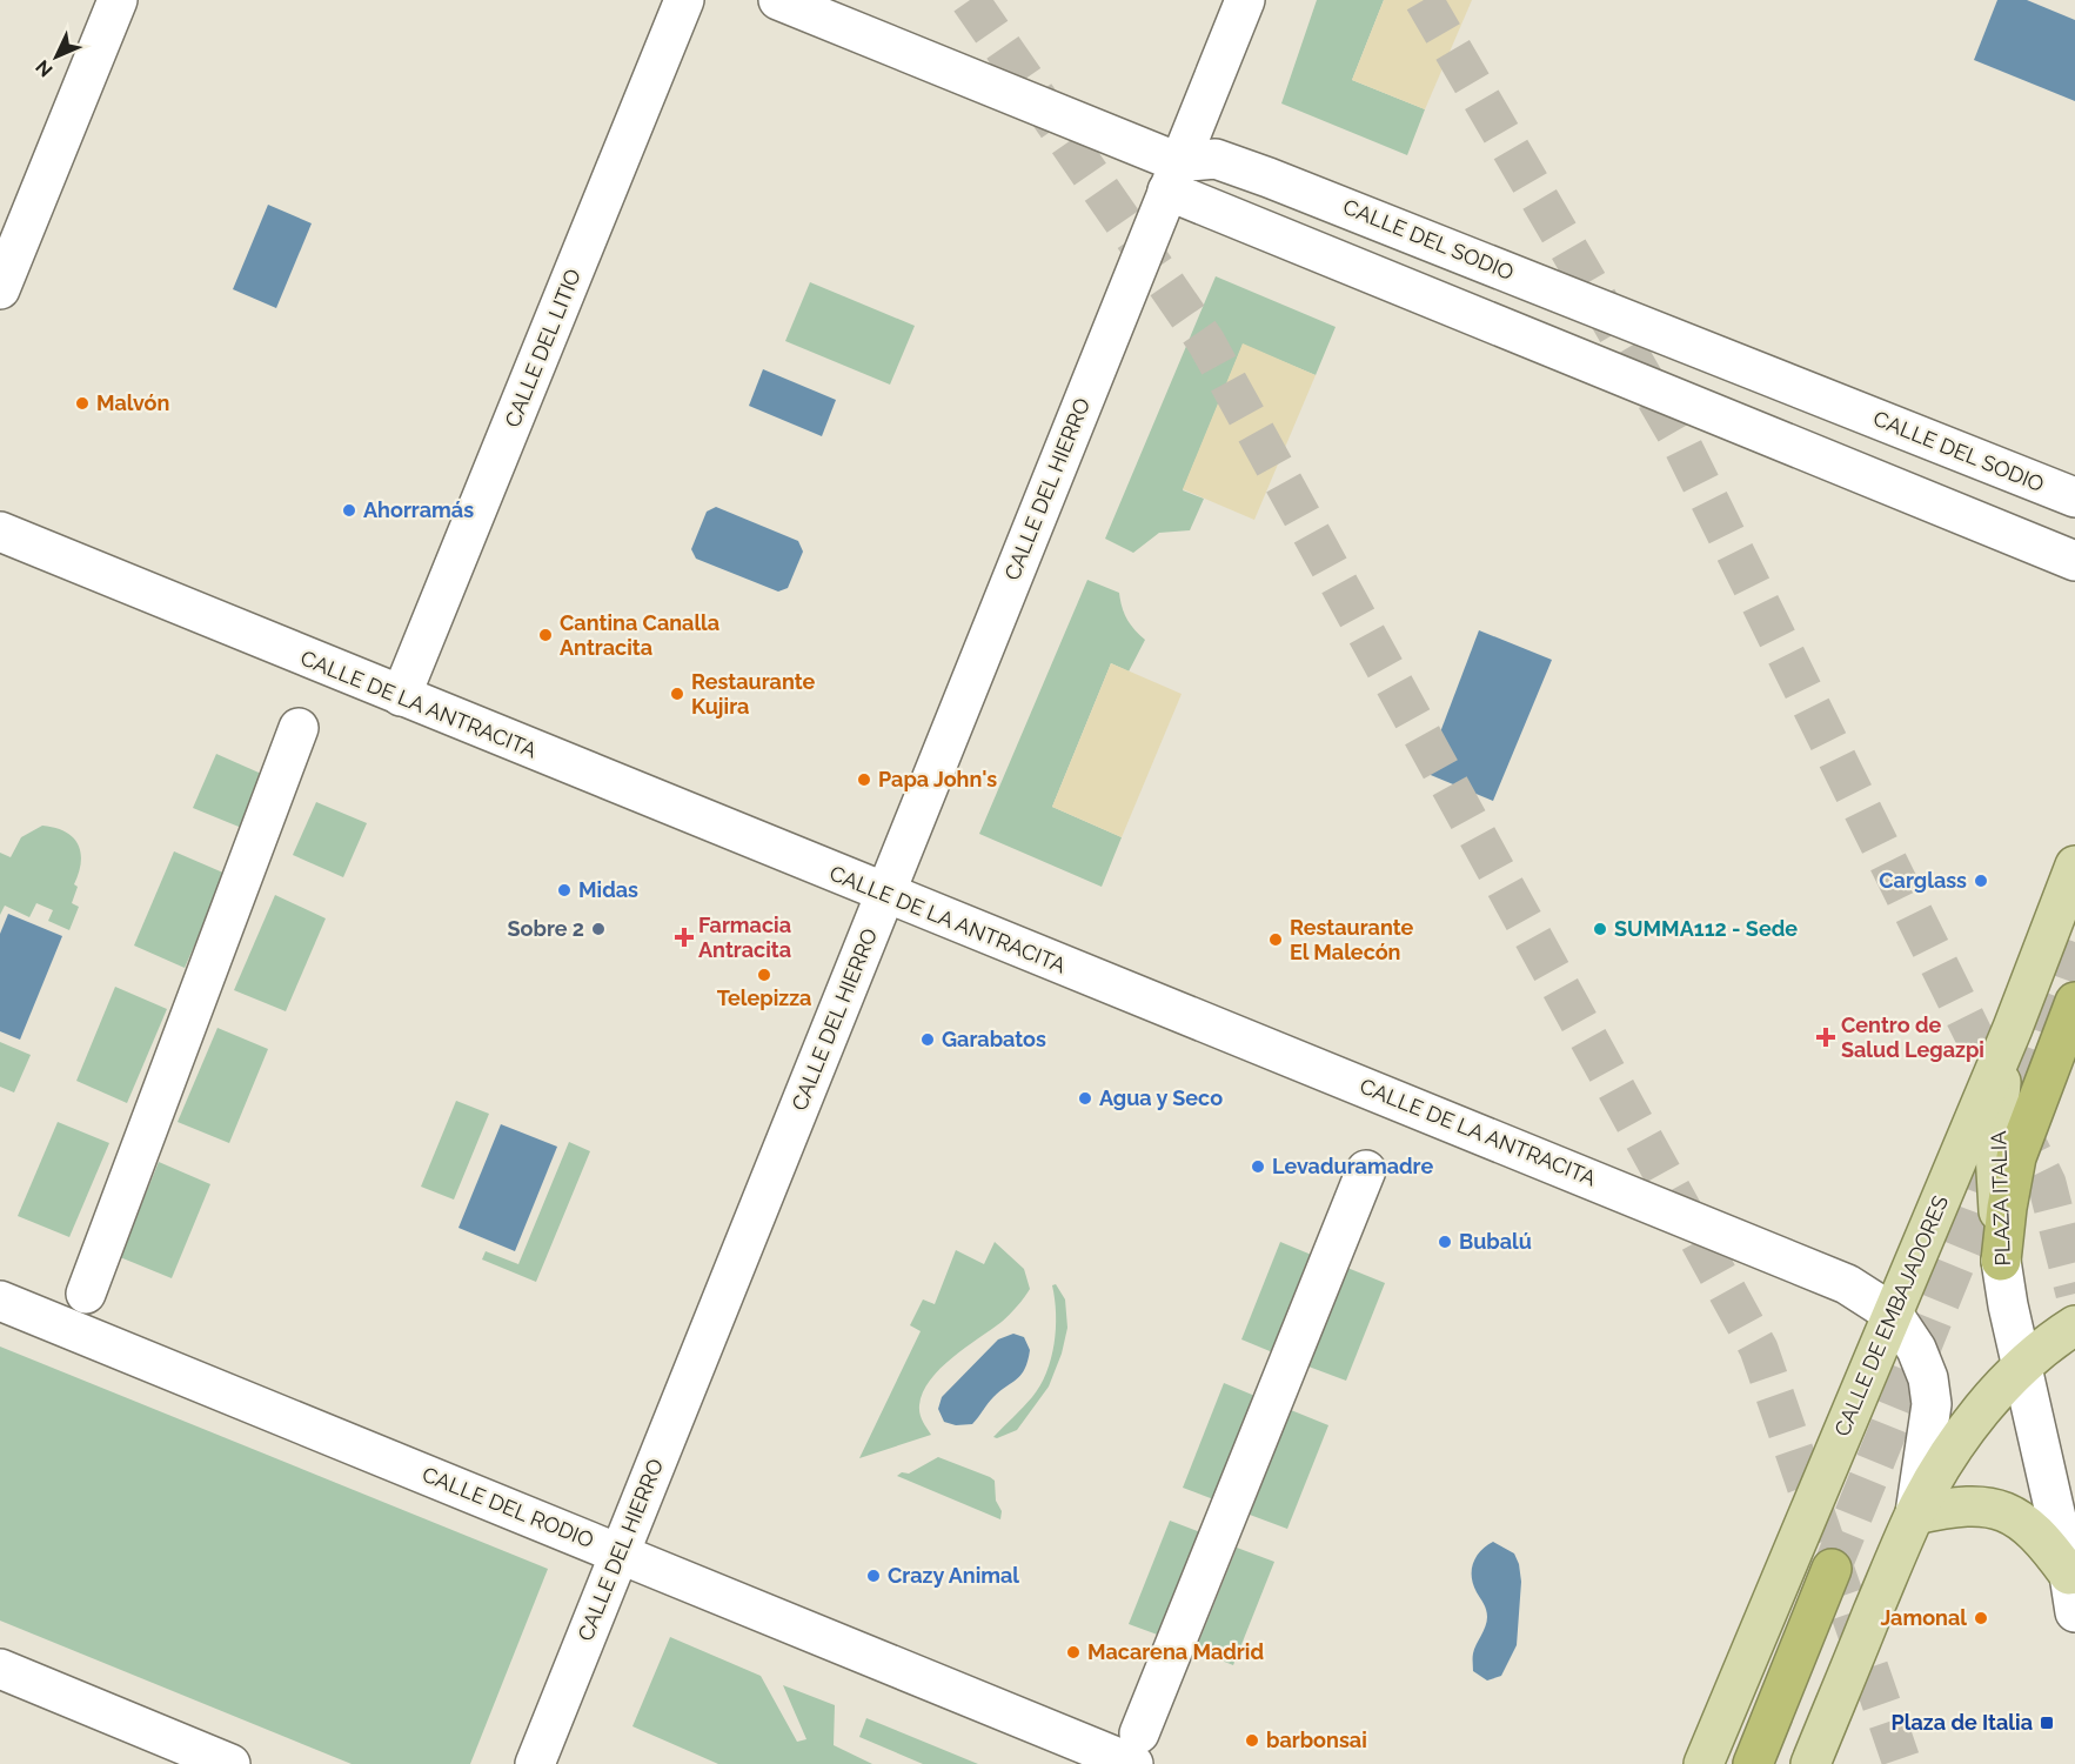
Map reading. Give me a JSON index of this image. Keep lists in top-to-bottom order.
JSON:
{
  "streets": {
    "main road": ["PLAZA ITALIA", "CALLE DE EMBAJADORES"],
    "street": [
      "CALLE DEL SODIO",
      "CALLE DEL LITIO",
      "CALLE DEL HIERRO",
      "CALLE DE LA ANTRACITA",
      "CALLE DEL RODIO"
    ]
  },
  "crossings": [
    ["CALLE DEL SODIO", "CALLE DEL HIERRO"],
    ["CALLE DEL LITIO", "CALLE DE LA ANTRACITA"],
    ["CALLE DEL HIERRO", "CALLE DE LA ANTRACITA"],
    ["CALLE DEL HIERRO", "CALLE DEL RODIO"],
    ["CALLE DE LA ANTRACITA", "CALLE DE EMBAJADORES"],
    ["PLAZA ITALIA", "CALLE DE EMBAJADORES"]
  ],
  "places": {
    "other": [
      "Malvón",
      "Ahorramás",
      "Cantina Canalla Antracita",
      "Restaurante Kujira",
      "Papa John's",
      "Carglass",
      "Midas",
      "Sobre 2",
      "SUMMA112 - Sede",
      "Restaurante El Malecón",
      "Telepizza",
      "Garabatos",
      "Agua y Seco",
      "Levaduramadre",
      "Bubalú",
      "Crazy Animal",
      "Jamonal",
      "Macarena Madrid",
      "barbonsai"
    ],
    "health": ["Farmacia Antracita", "Centro de Salud Legazpi"],
    "transit": ["Plaza de Italia"]
  },
  "north": "bottom left"
}
